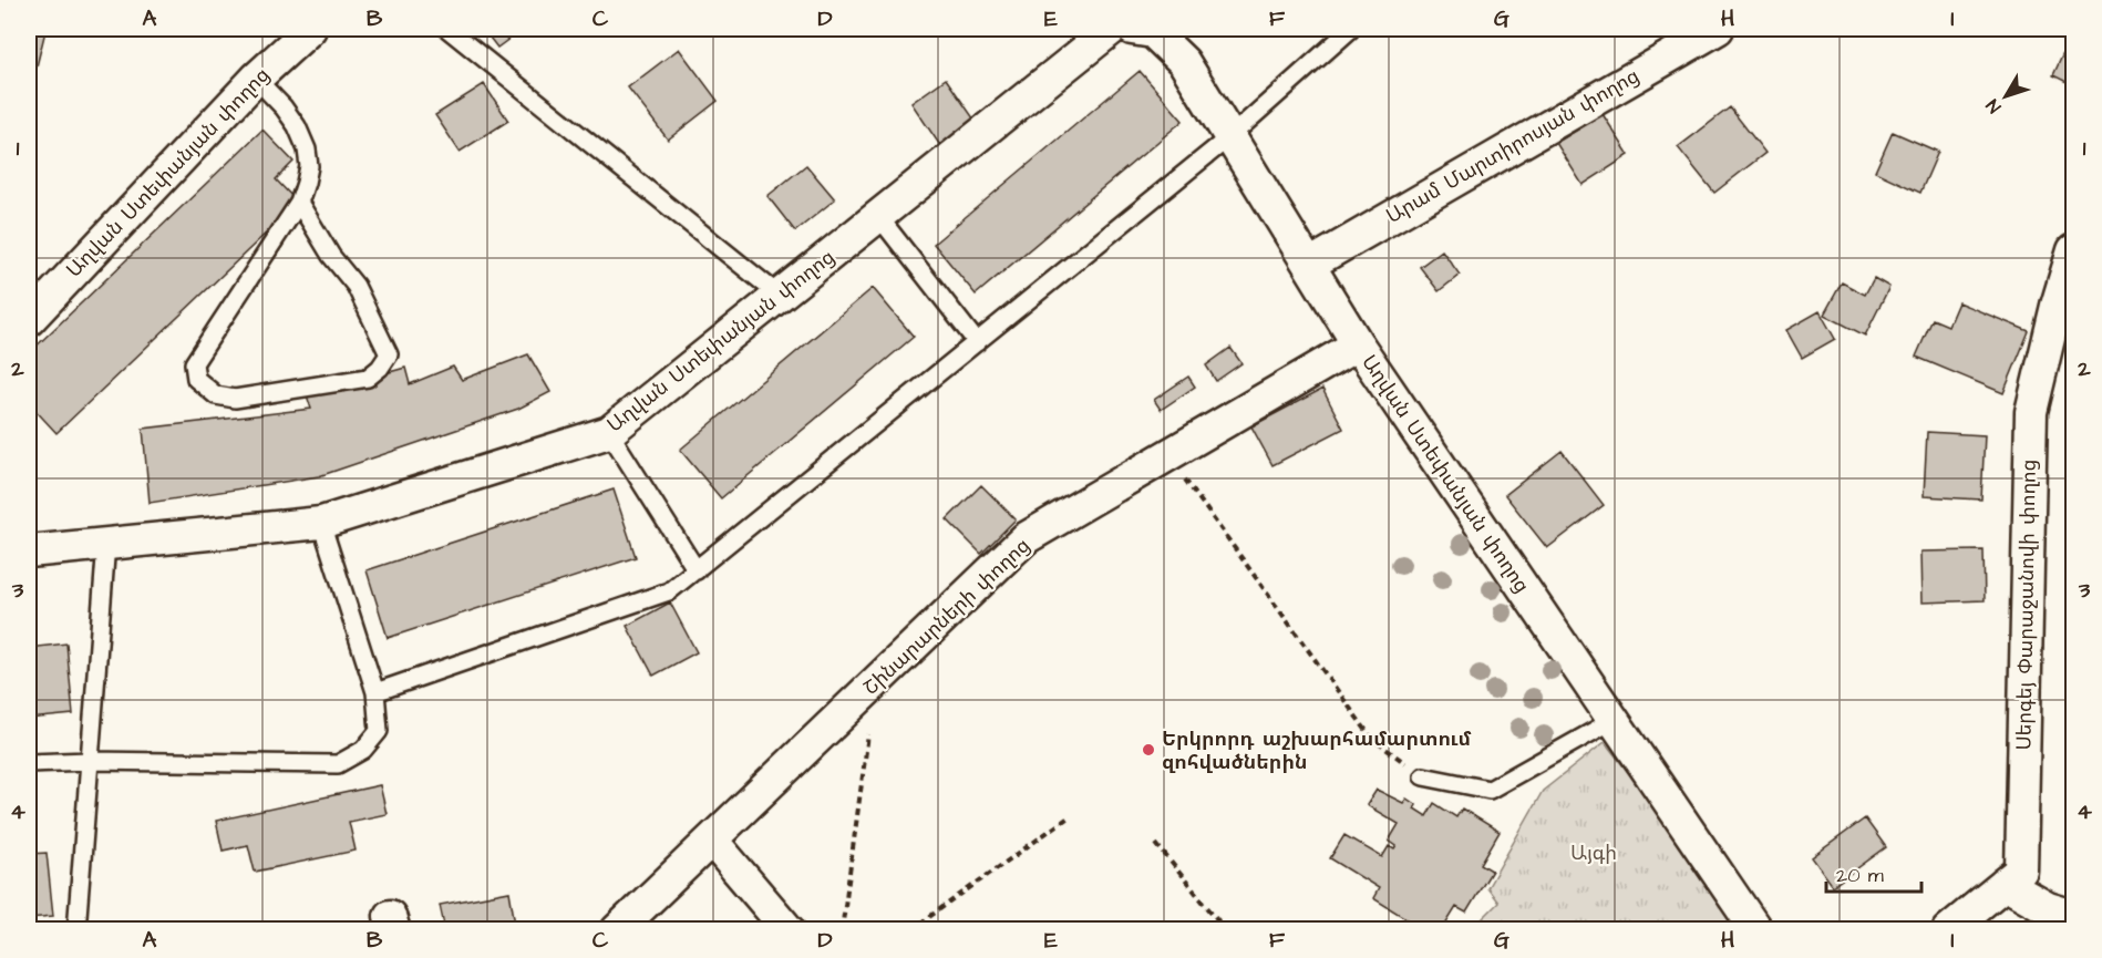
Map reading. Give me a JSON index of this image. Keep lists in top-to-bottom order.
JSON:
{
  "streets": {
    "street": [
      "Արամ Մարտիրոսյան փողոց",
      "Աղվան Ստեփանյան փողոց",
      "Սերգեյ Փարաջանովի փողոց",
      "Շինարարների փողոց"
    ]
  },
  "crossings": [
    ["Արամ Մարտիրոսյան փողոց", "Աղվան Ստեփանյան փողոց"],
    ["Աղվան Ստեփանյան փողոց", "Շինարարների փողոց"]
  ],
  "parks": ["Այգի"],
  "places": ["Երկրորդ աշխարհամարտում զոհվածներին"],
  "scale_bar": "20 m",
  "north": "bottom left",
  "grid": {
    "columns": [
      "A",
      "B",
      "C",
      "D",
      "E",
      "F",
      "G",
      "H",
      "I"
    ],
    "rows": [
      "1",
      "2",
      "3",
      "4"
    ]
  }
}
